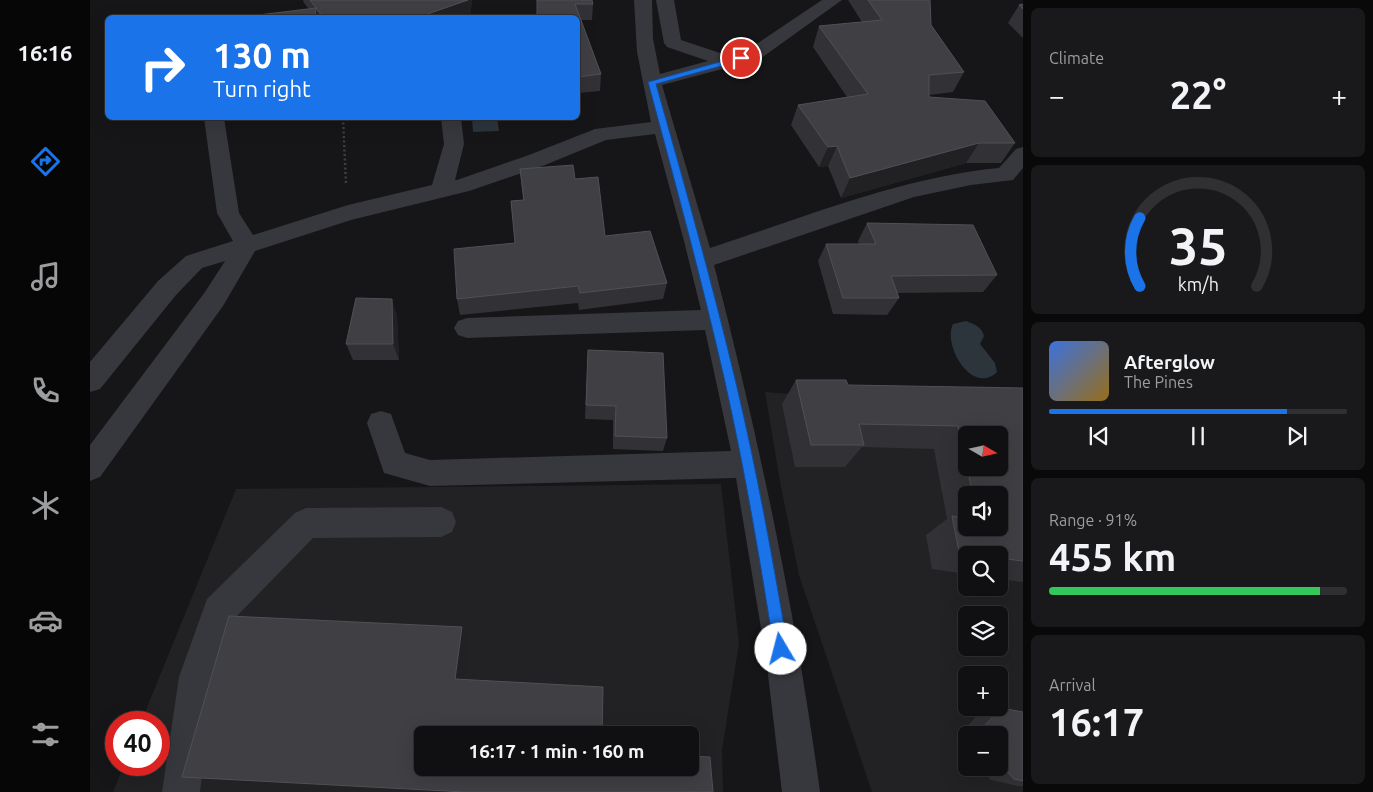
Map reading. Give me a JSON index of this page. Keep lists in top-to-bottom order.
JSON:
{
  "north": "right",
  "page": {
    "tabs": "16:16",
    "tile": [
      "Climate",
      ["Range · 91%", "455 km"],
      ["Arrival", "16:17"]
    ],
    "turn": ["130 m", "Turn right"],
    "heat": ["−", "22°", "+"],
    "song": ["Afterglow", "The Pines"],
    "map_buttons": ["+", "−"],
    "limit": "40",
    "trip": "16:17 · 1 min · 160 m",
    "gauge": ["35", "km/h"]
  }
}
